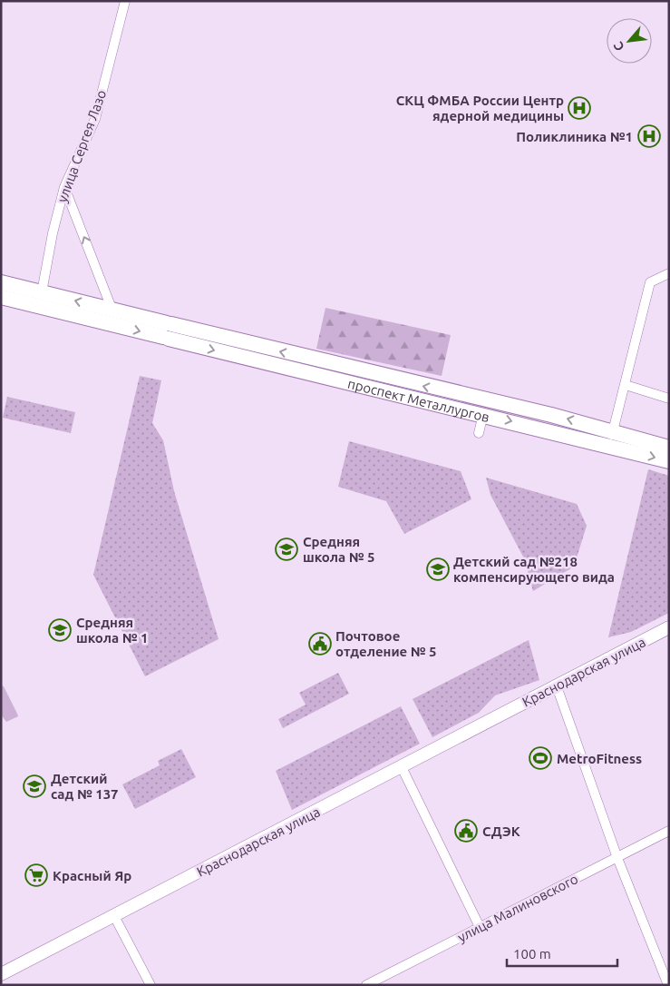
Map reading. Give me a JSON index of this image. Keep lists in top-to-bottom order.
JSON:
{
  "streets": {
    "main road": ["проспект Металлургов", "Краснодарская улица"],
    "street": ["улица Сергея Лазо", "улица Малиновского"]
  },
  "crossings": [
    ["улица Сергея Лазо", "проспект Металлургов"]
  ],
  "places": {
    "hospital": ["СКЦ ФМБА России Центр ядерной медицины", "Поликлиника №1"],
    "school or university": [
      "Средняя школа № 5",
      "Детский сад №218 компенсирующего вида",
      "Средняя школа № 1",
      "Детский сад № 137"
    ],
    "public building": ["Почтовое отделение № 5", "СДЭК"],
    "sports": ["MetroFitness"],
    "supermarket": ["Красный Яр"]
  },
  "scale_bar": "100 m",
  "north": "bottom left"
}
